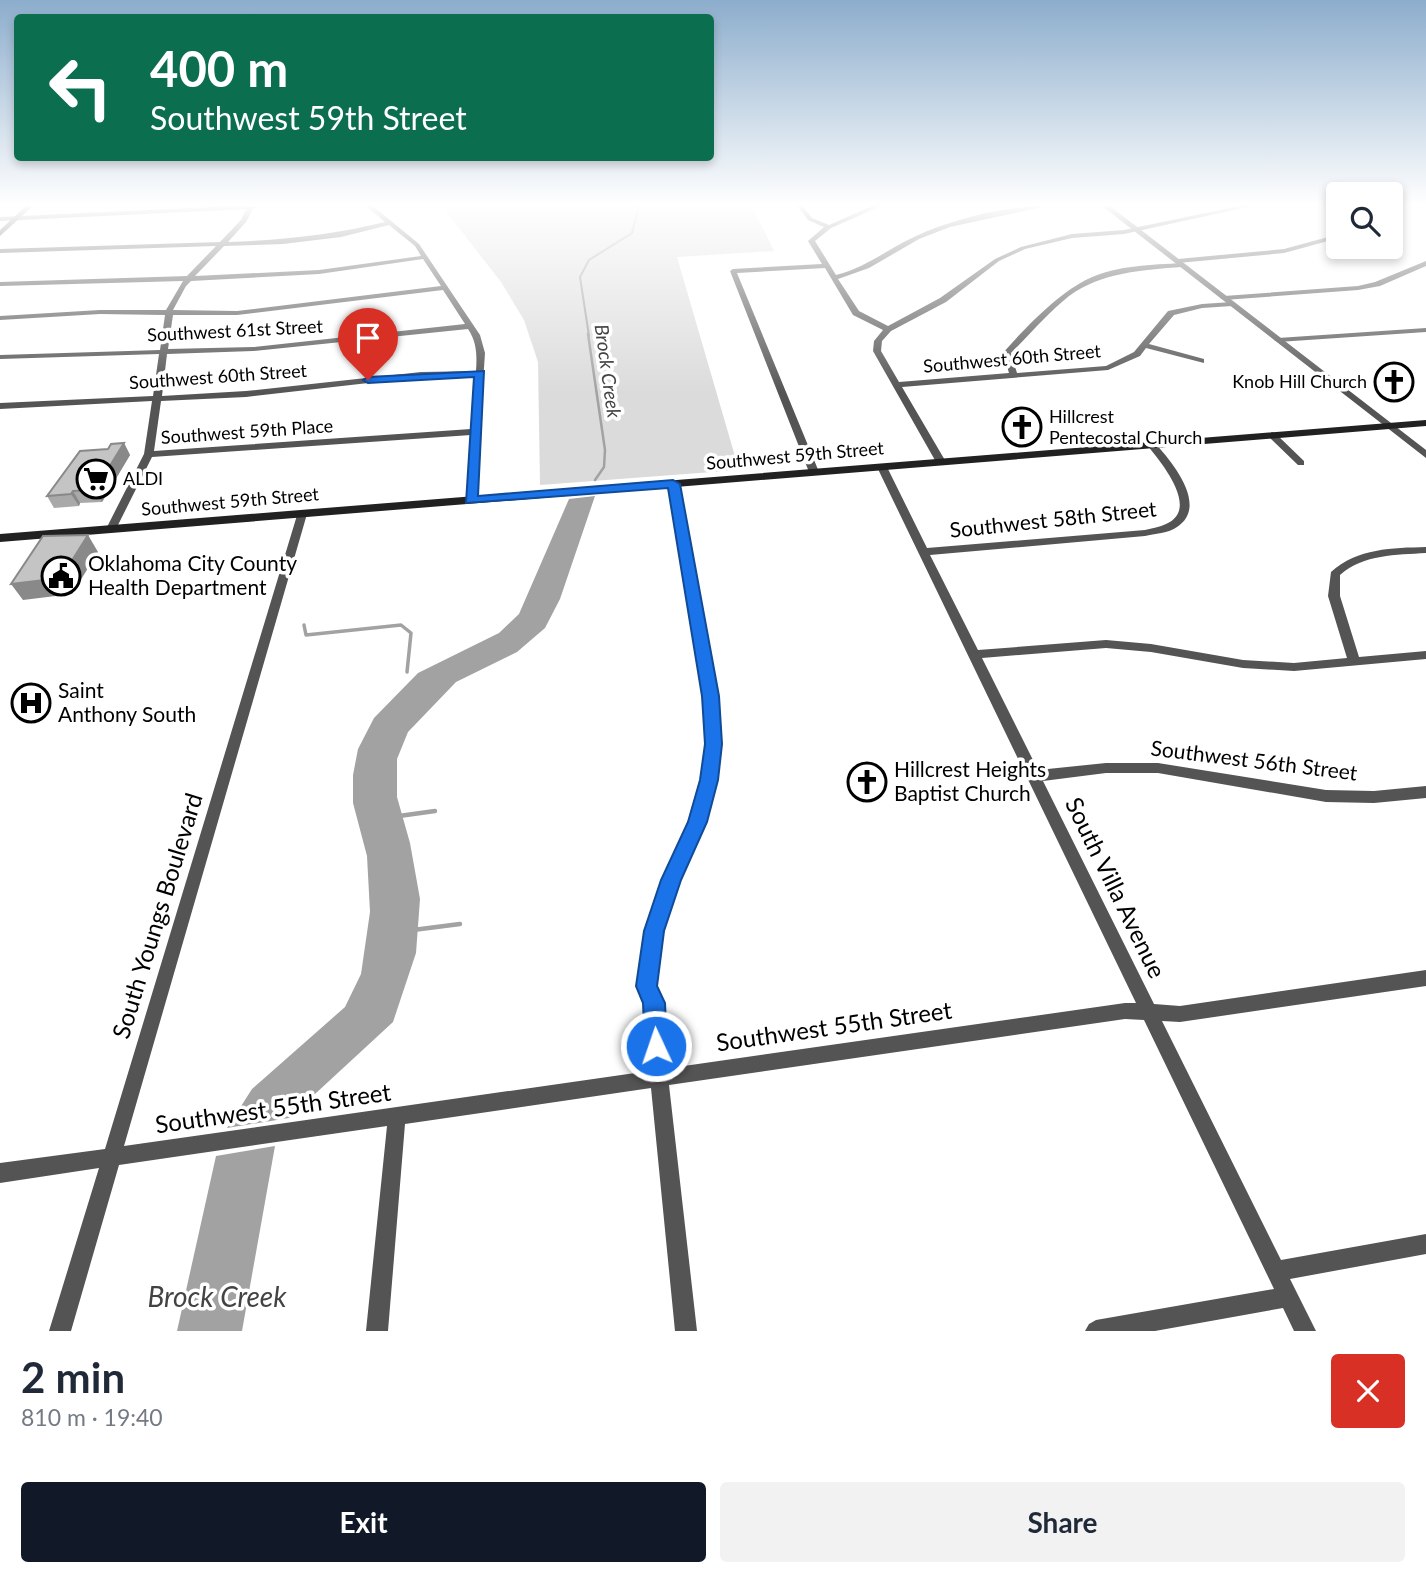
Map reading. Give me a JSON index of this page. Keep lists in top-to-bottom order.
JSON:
{
  "streets": {
    "main road": ["Southwest 59th Street"],
    "street": [
      "Southwest 61st Street",
      "Southwest 60th Street",
      "Southwest 59th Place",
      "Southwest 58th Street",
      "Southwest 56th Street",
      "South Villa Avenue",
      "South Youngs Boulevard",
      "Southwest 55th Street"
    ]
  },
  "crossings": [
    ["Southwest 59th Street", "Southwest 58th Street"],
    ["Southwest 59th Street", "South Villa Avenue"],
    ["Southwest 59th Street", "South Youngs Boulevard"],
    ["Southwest 58th Street", "South Villa Avenue"],
    ["Southwest 56th Street", "South Villa Avenue"],
    ["South Villa Avenue", "Southwest 55th Street"],
    ["South Youngs Boulevard", "Southwest 55th Street"]
  ],
  "water": ["Brock Creek"],
  "places": {
    "church": ["Knob Hill Church", "Hillcrest Pentecostal Church", "Hillcrest Heights Baptist Church"],
    "supermarket": ["ALDI"],
    "public building": ["Oklahoma City County Health Department"],
    "hospital": ["Saint Anthony South"]
  },
  "page": {
    "turn": ["400 m", "Southwest 59th Street"],
    "heading": ["2 min", "810 m · 19:40"],
    "buttons": ["Exit", "Share"]
  }
}
